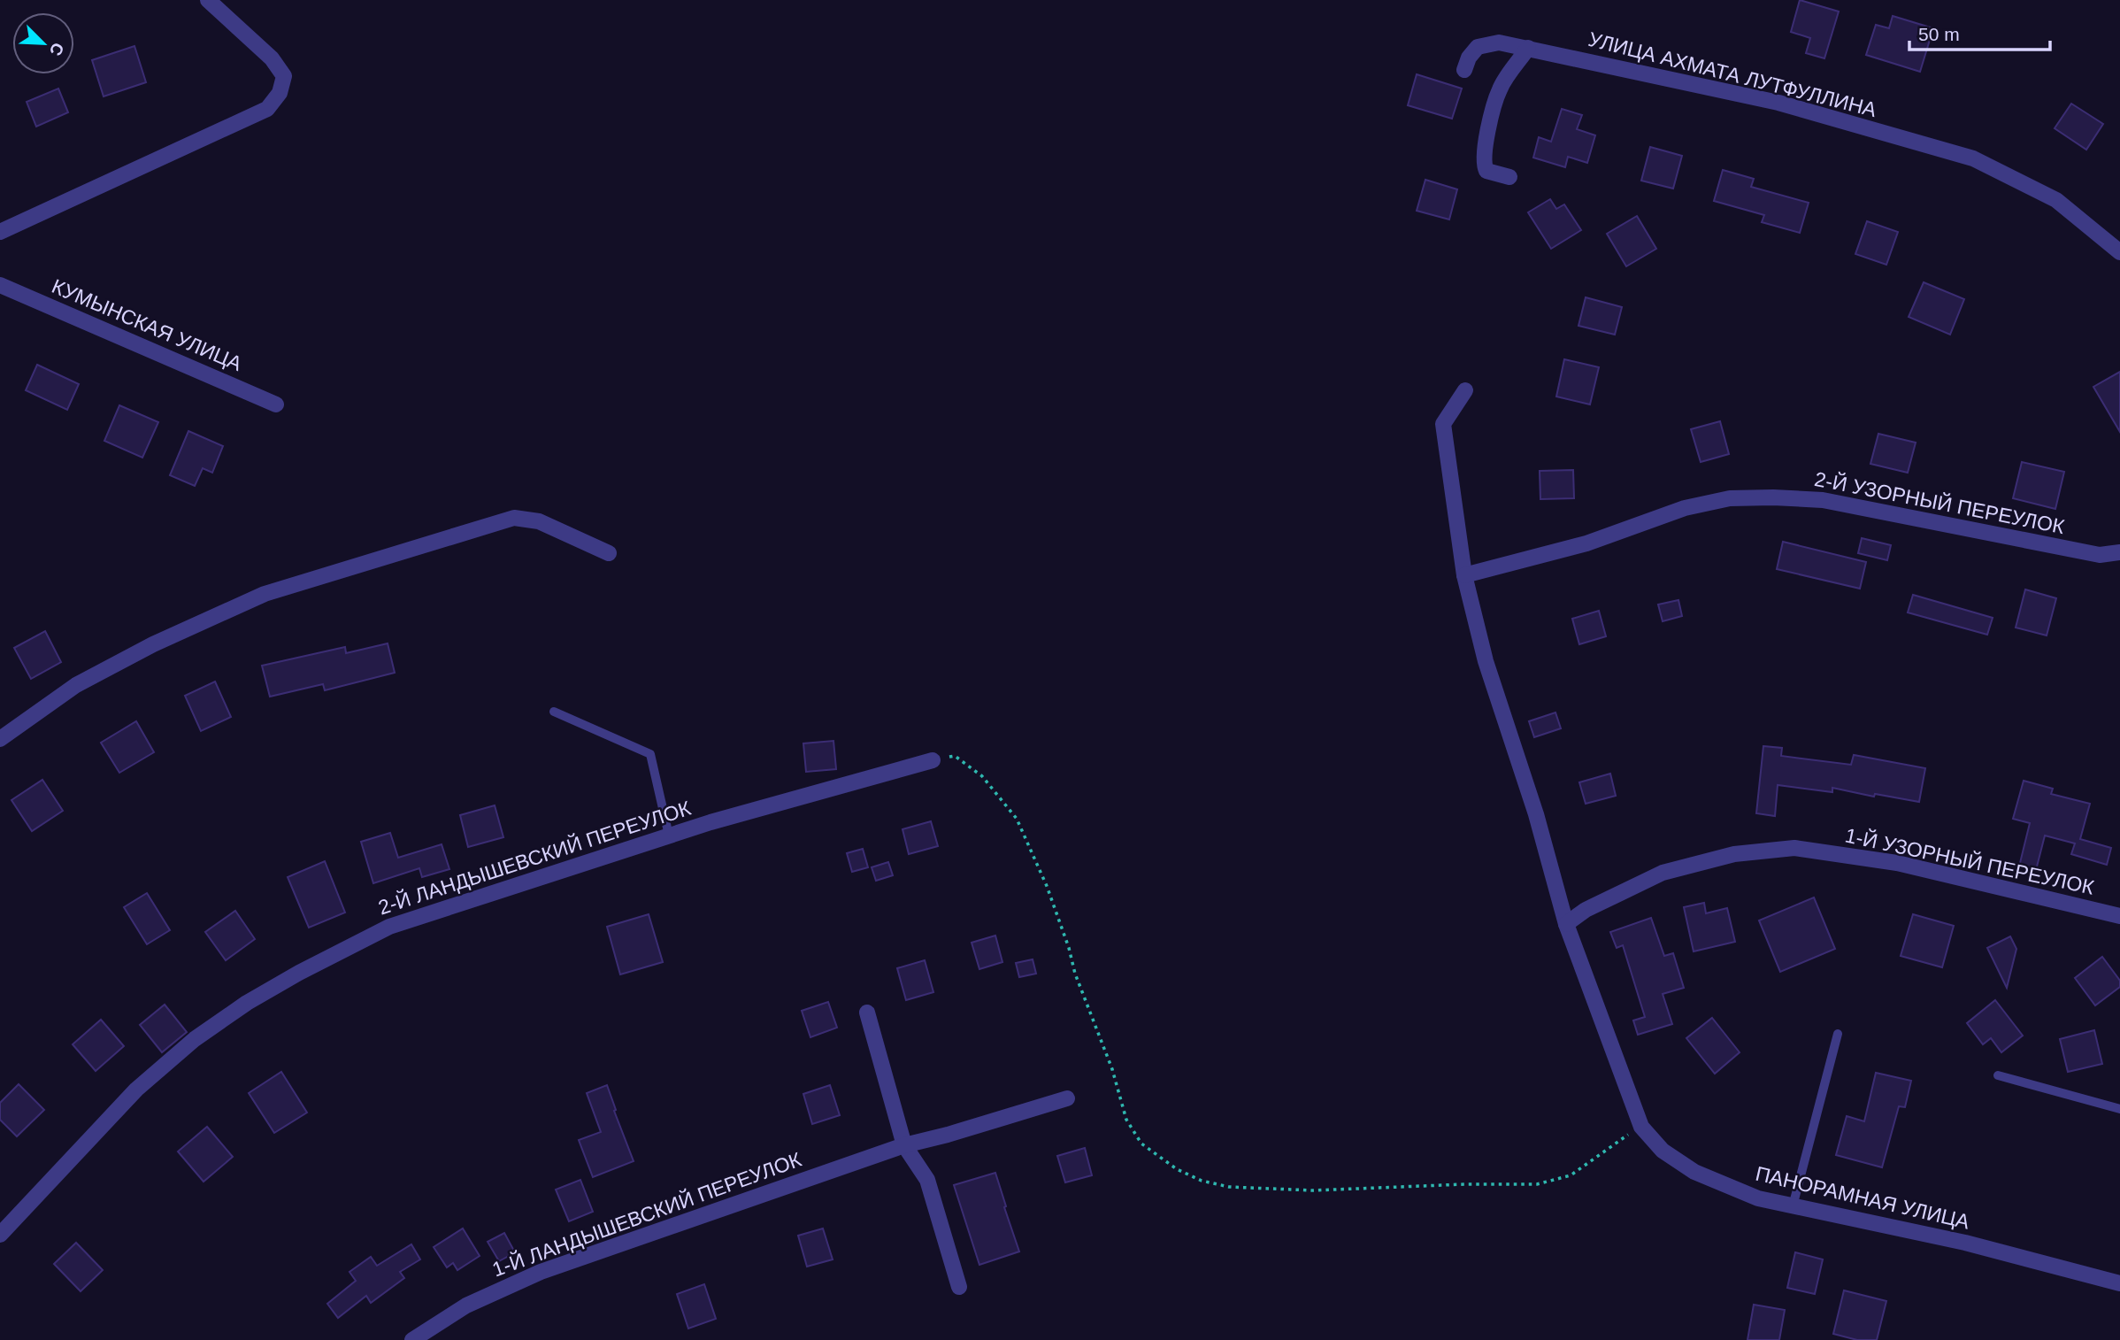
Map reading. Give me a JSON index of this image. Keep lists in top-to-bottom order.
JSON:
{
  "streets": {
    "street": [
      "УЛИЦА АХМАТА ЛУТФУЛЛИНА",
      "КУМЫНСКАЯ УЛИЦА",
      "2-Й УЗОРНЫЙ ПЕРЕУЛОК",
      "2-Й ЛАНДЫШЕВСКИЙ ПЕРЕУЛОК",
      "1-Й УЗОРНЫЙ ПЕРЕУЛОК",
      "ПАНОРАМНАЯ УЛИЦА",
      "1-Й ЛАНДЫШЕВСКИЙ ПЕРЕУЛОК"
    ]
  },
  "crossings": [
    ["2-Й УЗОРНЫЙ ПЕРЕУЛОК", "ПАНОРАМНАЯ УЛИЦА"],
    ["1-Й УЗОРНЫЙ ПЕРЕУЛОК", "ПАНОРАМНАЯ УЛИЦА"]
  ],
  "scale_bar": "50 m",
  "north": "bottom right"
}
